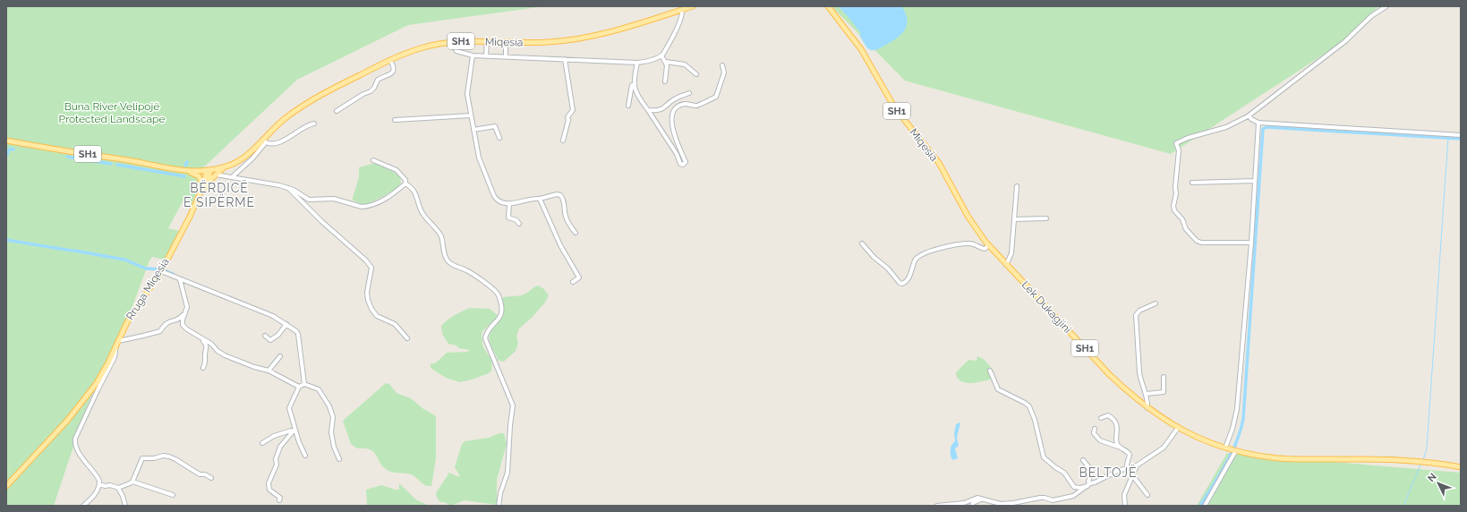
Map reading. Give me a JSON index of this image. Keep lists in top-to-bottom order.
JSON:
{
  "streets": {
    "main road": [
      "SH1",
      "Miqesia",
      "Rruga Miqesia",
      "Lek Dukagjini"
    ]
  },
  "crossings": [
    ["SH1", "Miqesia"],
    ["SH1", "Rruga Miqesia"],
    ["SH1", "Lek Dukagjini"],
    ["Miqesia", "Lek Dukagjini"]
  ],
  "districts": ["BËRDICË E SIPËRME", "BELTOJË"],
  "parks": ["Buna River Velipojë Protected Landscape"],
  "north": "top left"
}
